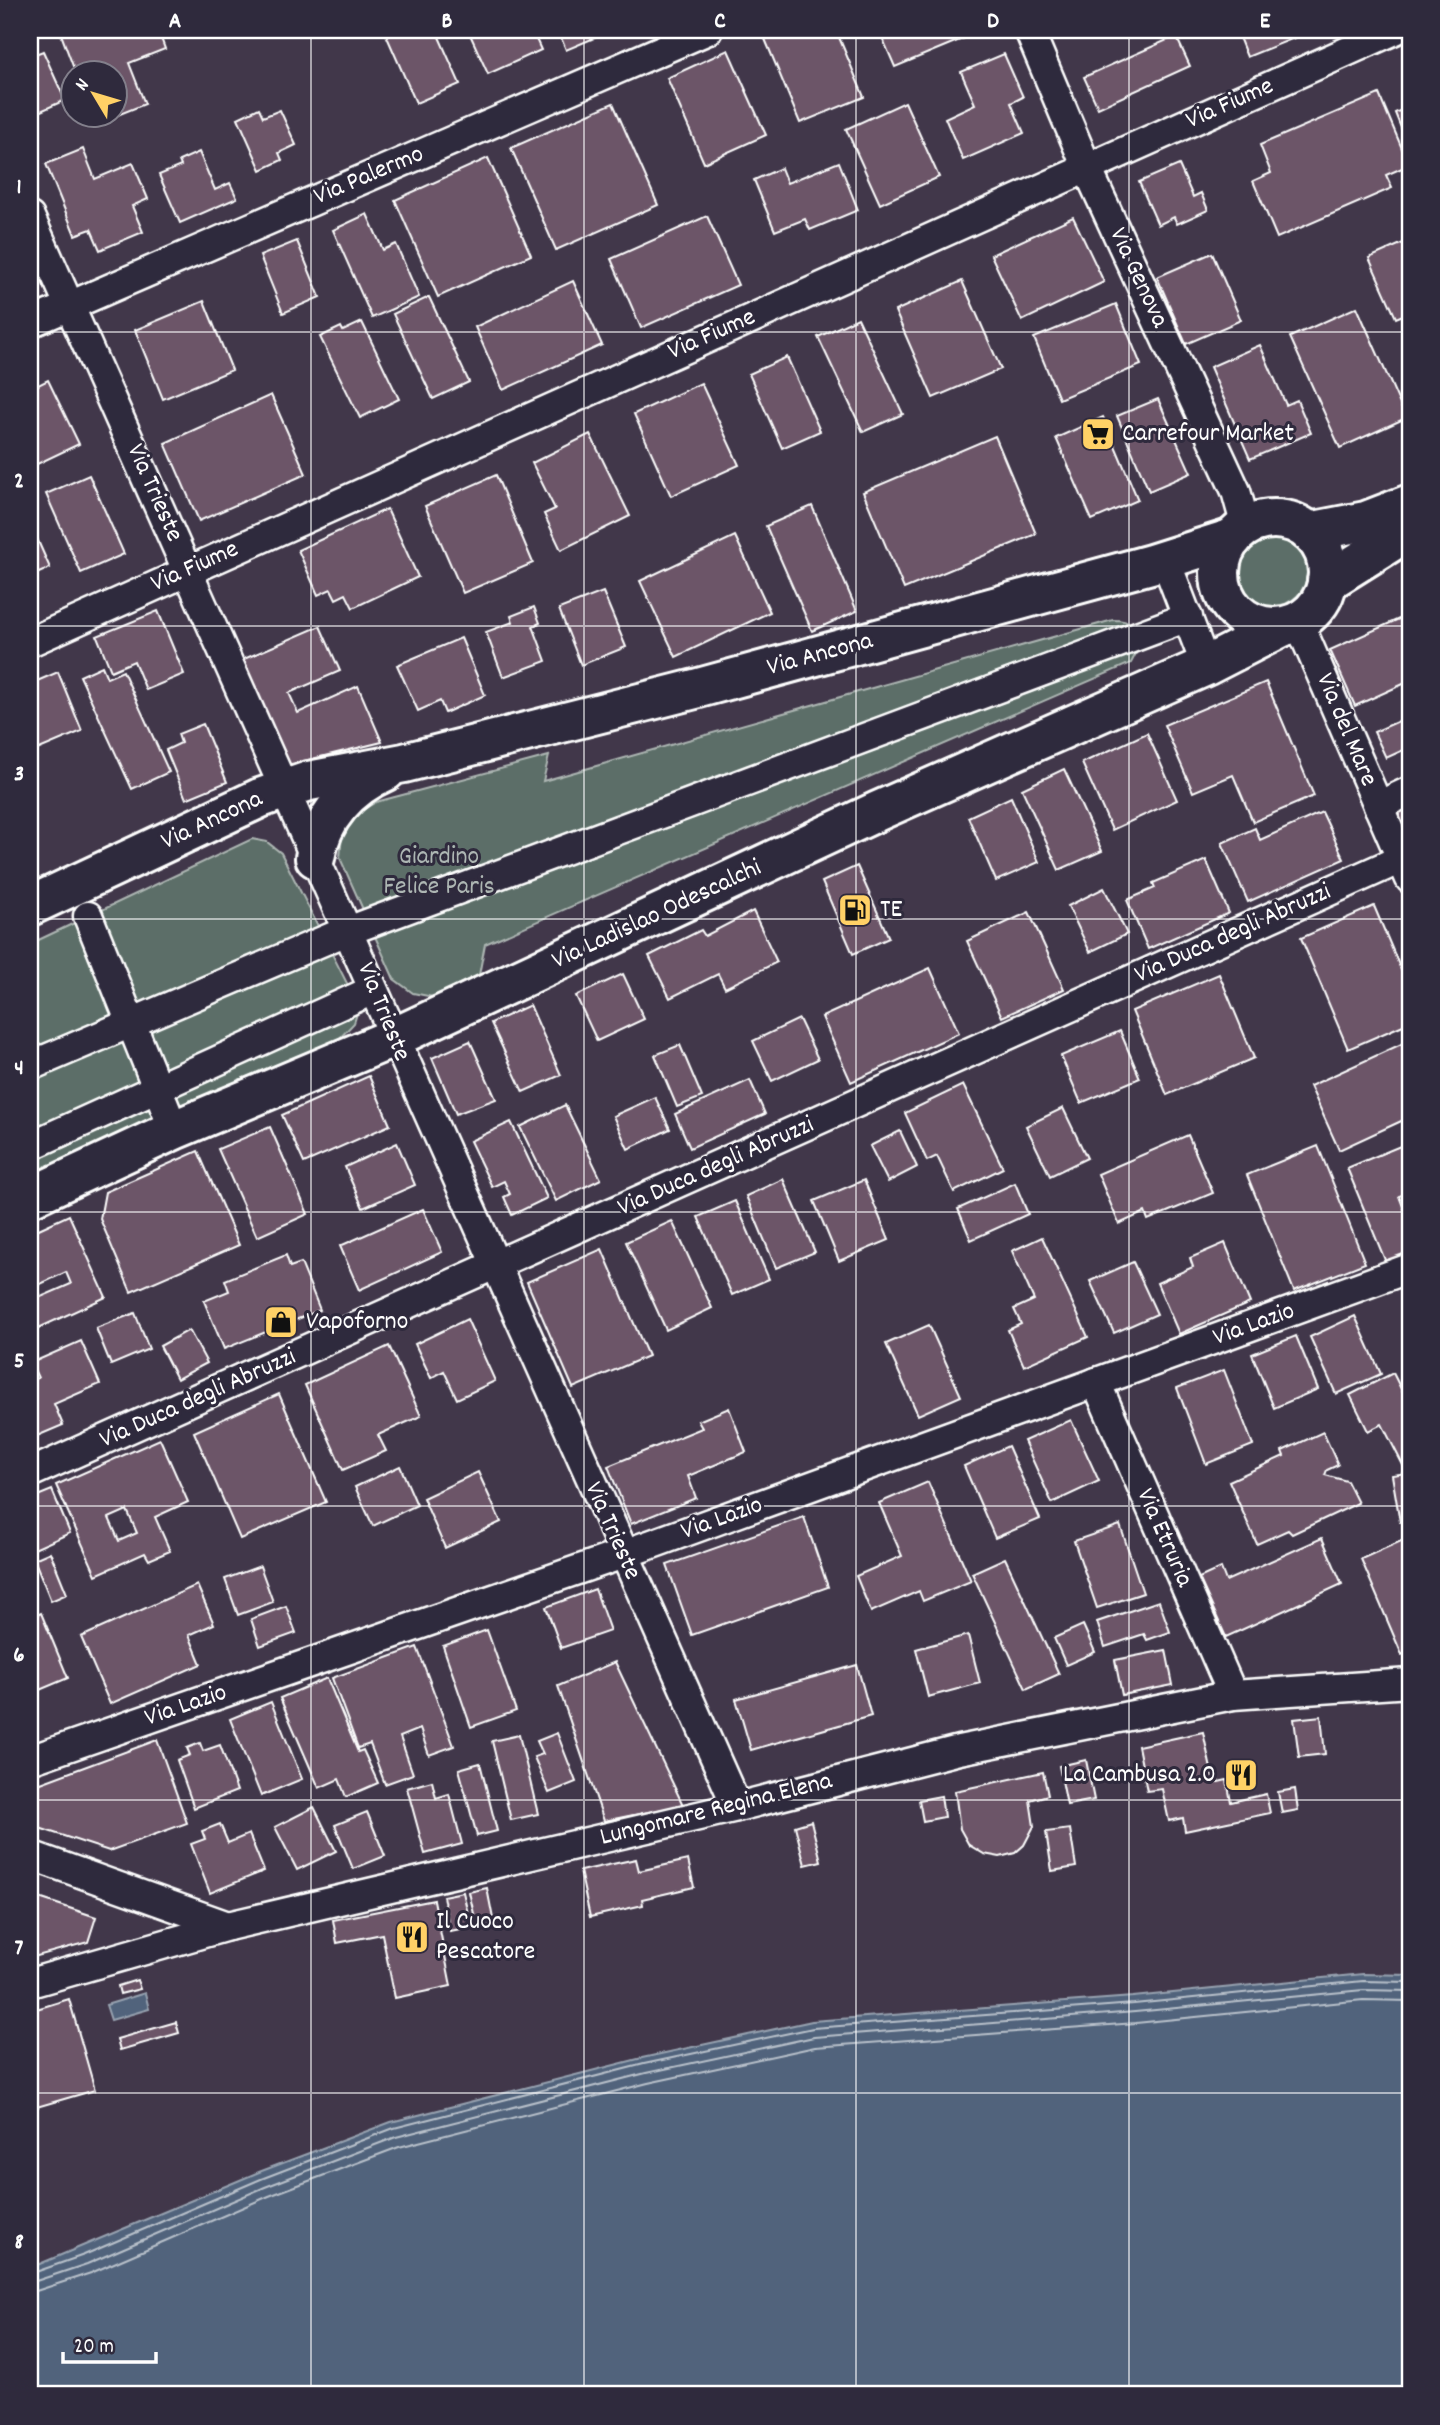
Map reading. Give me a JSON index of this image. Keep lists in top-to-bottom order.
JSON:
{
  "streets": {
    "street": [
      "Via Fiume",
      "Via Palermo",
      "Via Genova",
      "Via Trieste",
      "Via Ancona",
      "Via del Mare",
      "Via Ladislao Odescalchi",
      "Via Duca degli Abruzzi",
      "Via Lazio",
      "Via Etruria",
      "Lungomare Regina Elena"
    ]
  },
  "crossings": [
    ["Via Fiume", "Via Genova"],
    ["Via Fiume", "Via Trieste"],
    ["Via Palermo", "Via Trieste"],
    ["Via Genova", "Via Ancona"],
    ["Via Genova", "Via del Mare"],
    ["Via Genova", "Via Ladislao Odescalchi"],
    ["Via Trieste", "Via Ancona"],
    ["Via Trieste", "Via Ladislao Odescalchi"],
    ["Via Trieste", "Via Duca degli Abruzzi"],
    ["Via Trieste", "Via Lazio"],
    ["Via Trieste", "Lungomare Regina Elena"],
    ["Via Ancona", "Via del Mare"],
    ["Via Ancona", "Via Ladislao Odescalchi"],
    ["Via del Mare", "Via Ladislao Odescalchi"],
    ["Via del Mare", "Via Duca degli Abruzzi"],
    ["Via Lazio", "Via Etruria"],
    ["Via Etruria", "Lungomare Regina Elena"]
  ],
  "parks": ["Giardino Felice Paris"],
  "places": {
    "supermarket": ["Carrefour Market"],
    "fuel station": ["TE"],
    "shop": ["Vapoforno"],
    "restaurant": ["La Cambusa 2.0", "Il Cuoco Pescatore"]
  },
  "scale_bar": "20 m",
  "north": "top left",
  "grid": {
    "columns": [
      "A",
      "B",
      "C",
      "D",
      "E"
    ],
    "rows": [
      "1",
      "2",
      "3",
      "4",
      "5",
      "6",
      "7",
      "8"
    ]
  }
}
